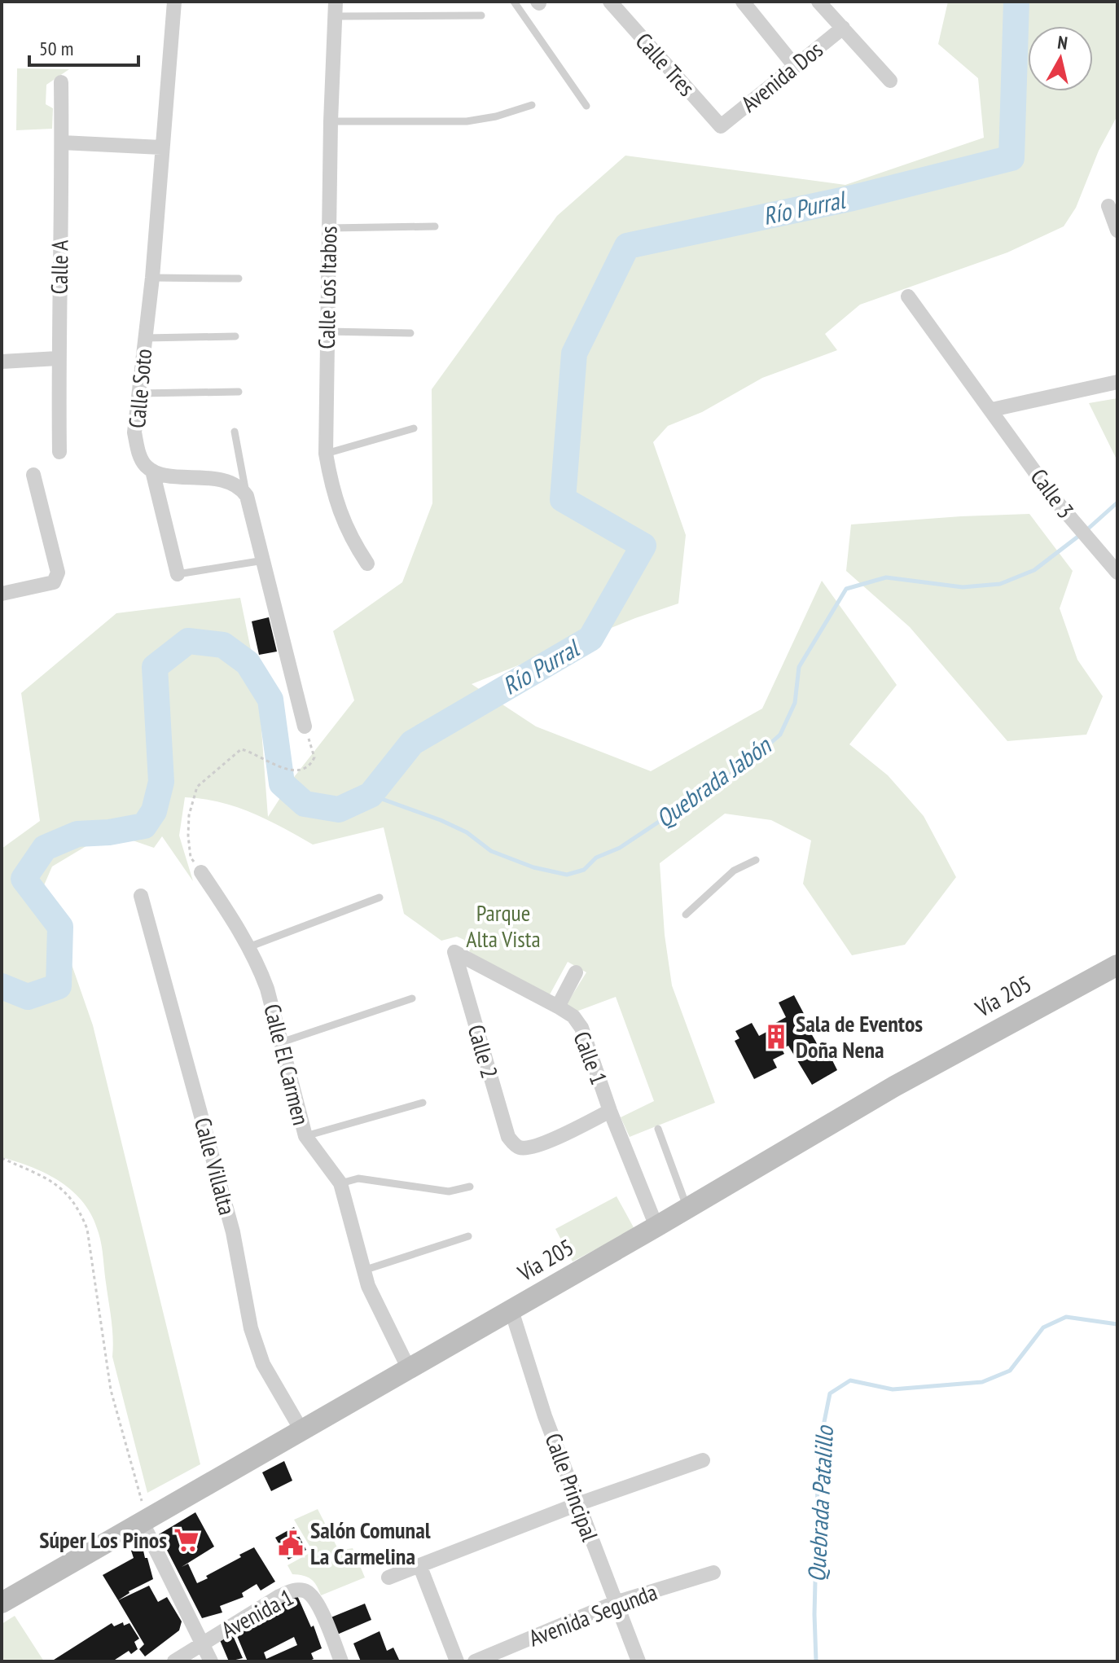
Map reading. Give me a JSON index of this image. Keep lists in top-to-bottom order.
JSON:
{
  "streets": {
    "main road": ["Vía 205"],
    "street": [
      "Calle Tres",
      "Avenida Dos",
      "Calle A",
      "Calle Los Itabos",
      "Calle Soto",
      "Calle 3",
      "Calle 2",
      "Calle 1",
      "Calle El Carmen",
      "Calle Villalta",
      "Calle Principal",
      "Avenida 1",
      "Avenida Segunda"
    ]
  },
  "crossings": [
    ["Calle Tres", "Avenida Dos"],
    ["Vía 205", "Calle 1"],
    ["Vía 205", "Calle El Carmen"],
    ["Vía 205", "Calle Villalta"],
    ["Vía 205", "Calle Principal"],
    ["Calle 2", "Calle 1"],
    ["Calle Principal", "Avenida Segunda"]
  ],
  "water": ["Río Purral", "Quebrada Jabón", "Quebrada Patalillo"],
  "parks": ["Parque Alta Vista"],
  "places": {
    "building": ["Sala de Eventos Doña Nena"],
    "supermarket": ["Súper Los Pinos"],
    "public building": ["Salón Comunal La Carmelina"]
  },
  "scale_bar": "50 m",
  "north": "top"
}
